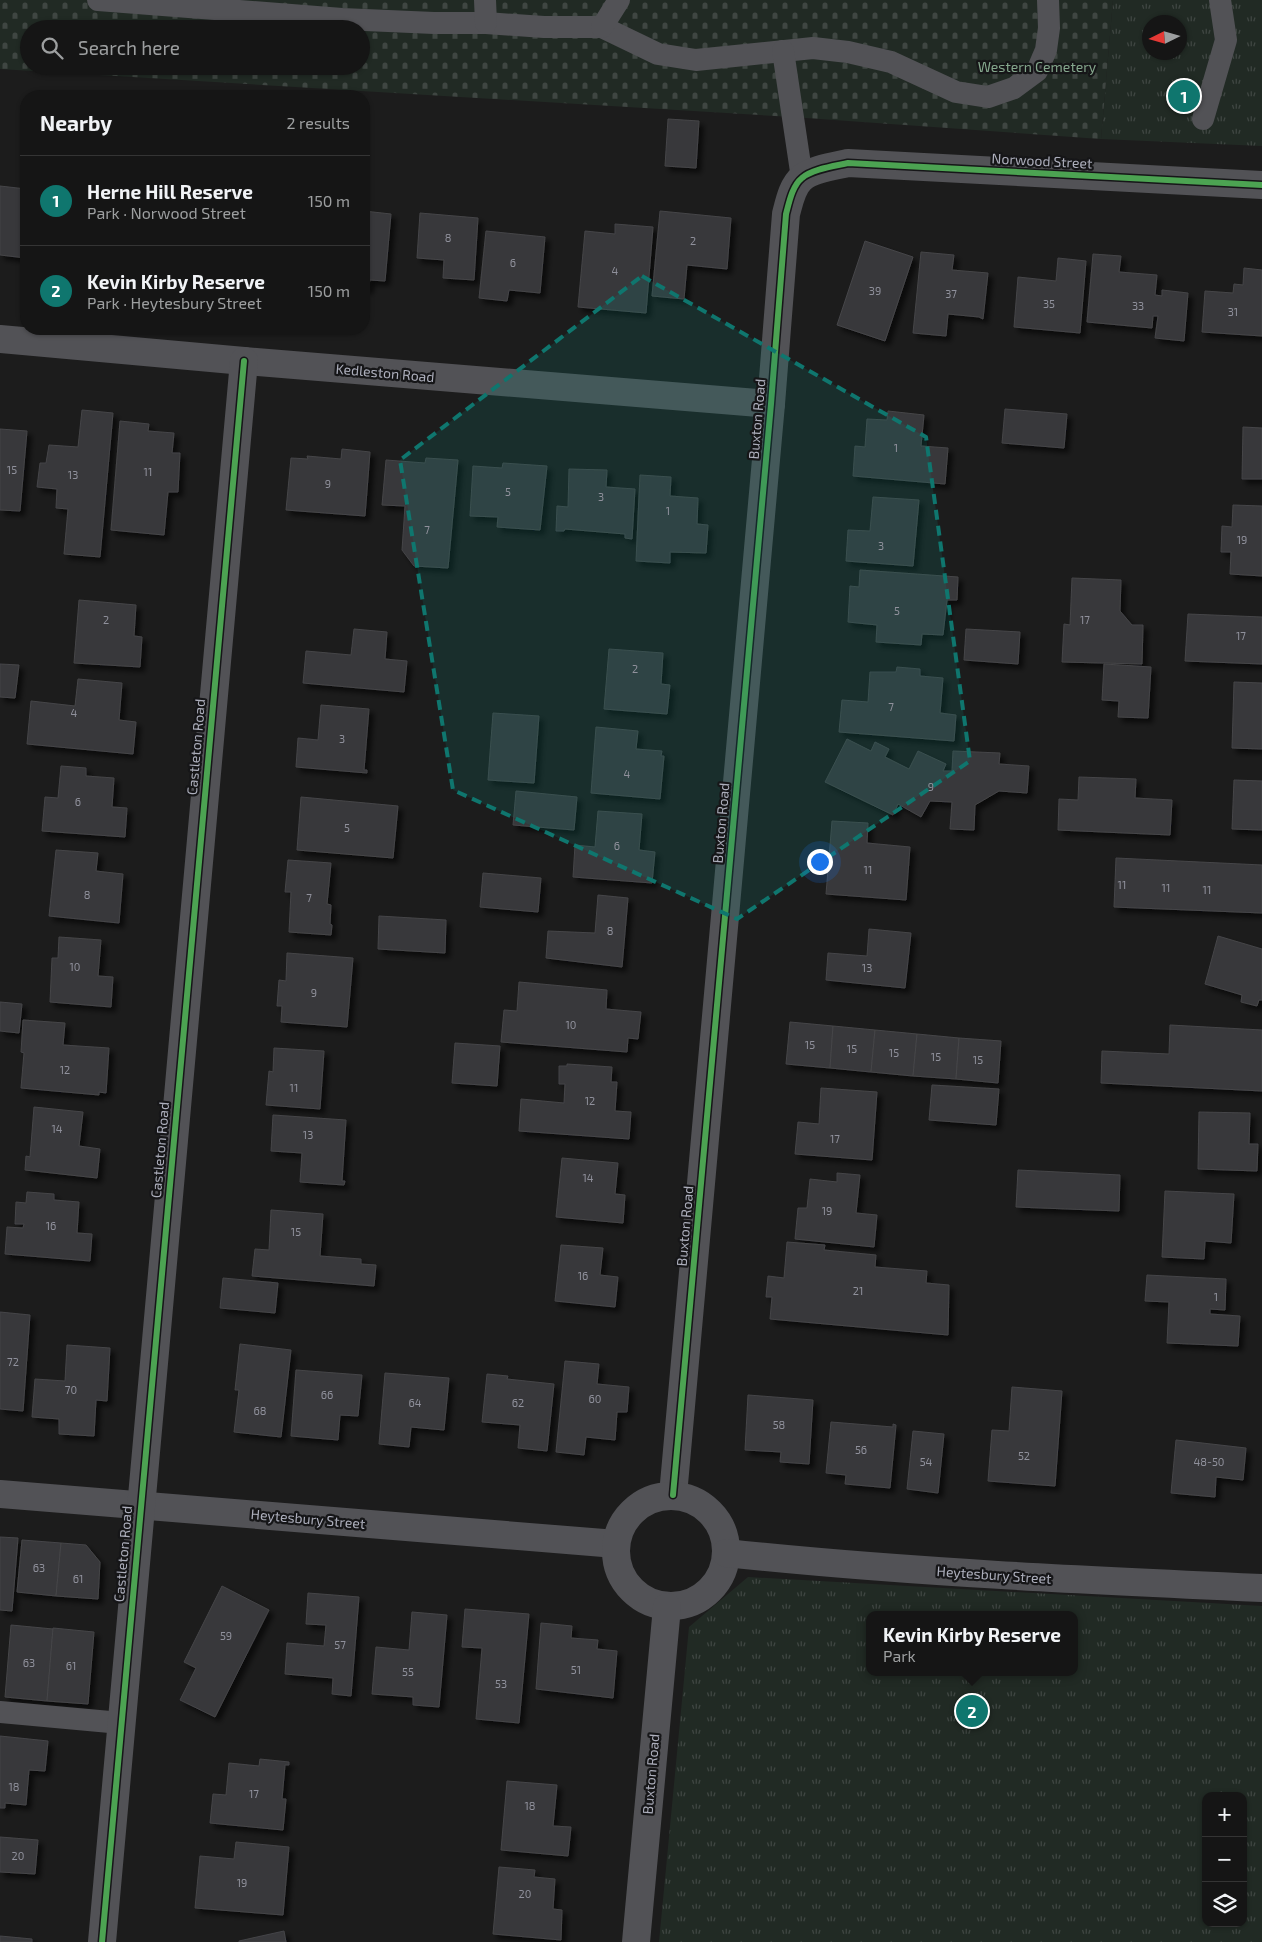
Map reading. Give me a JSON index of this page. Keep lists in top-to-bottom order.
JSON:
{
  "streets": {
    "street": [
      "Norwood Street",
      "Kedleston Road",
      "Buxton Road",
      "Castleton Road",
      "Heytesbury Street"
    ]
  },
  "crossings": [
    ["Norwood Street", "Buxton Road"],
    ["Kedleston Road", "Buxton Road"],
    ["Kedleston Road", "Castleton Road"],
    ["Buxton Road", "Heytesbury Street"],
    ["Castleton Road", "Heytesbury Street"]
  ],
  "parks": ["Western Cemetery"],
  "house_numbers": [
    "8",
    "2",
    "6",
    "4",
    "39",
    "37",
    "35",
    "33",
    "31",
    "1",
    "15",
    "11",
    "13",
    "9",
    "5",
    "3",
    "1",
    "7",
    "19",
    "3",
    "5",
    "2",
    "17",
    "17",
    "2",
    "7",
    "4",
    "3",
    "4",
    "9",
    "6",
    "5",
    "6",
    "11",
    "11",
    "11",
    "11",
    "8",
    "7",
    "8",
    "10",
    "13",
    "9",
    "10",
    "15",
    "15",
    "15",
    "15",
    "15",
    "12",
    "11",
    "12",
    "14",
    "13",
    "17",
    "14",
    "19",
    "16",
    "15",
    "16",
    "21",
    "1",
    "72",
    "70",
    "66",
    "60",
    "64",
    "62",
    "68",
    "58",
    "56",
    "52",
    "54",
    "48-50",
    "63",
    "61",
    "59",
    "57",
    "63",
    "61",
    "51",
    "55",
    "53",
    "18",
    "17",
    "18",
    "20",
    "19",
    "20"
  ],
  "north": "left",
  "page": {
    "search": "Search here",
    "pins": ["1", "2"],
    "heading": ["Nearby", "2 results"],
    "list": [
      {
        "mark": "1",
        "name": "Herne Hill Reserve",
        "note": "Park · Norwood Street",
        "value": "150 m"
      },
      {
        "mark": "2",
        "name": "Kevin Kirby Reserve",
        "note": "Park · Heytesbury Street",
        "value": "150 m"
      }
    ],
    "popup": ["Kevin Kirby Reserve", "Park"],
    "map_buttons": ["+", "−"]
  }
}
